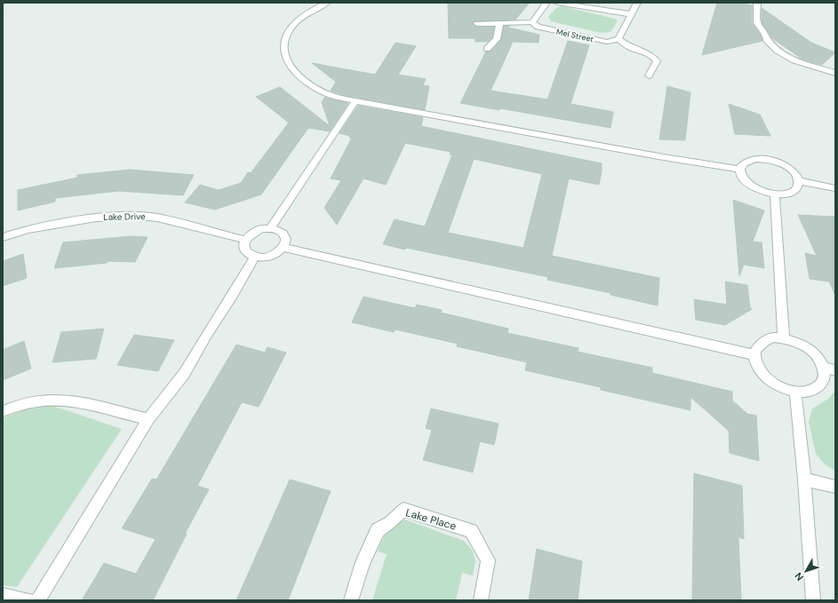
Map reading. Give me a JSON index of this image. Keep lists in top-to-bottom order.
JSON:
{
  "streets": {
    "street": ["Mel Street", "Lake Drive", "Lake Place"]
  },
  "north": "bottom left"
}
